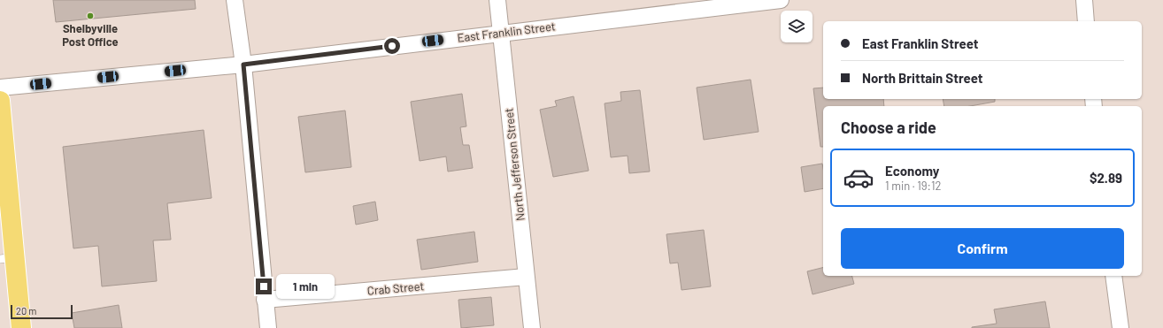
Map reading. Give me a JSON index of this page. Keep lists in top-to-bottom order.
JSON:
{
  "streets": {
    "street": ["East Franklin Street", "North Jefferson Street", "Crab Street"]
  },
  "crossings": [
    ["East Franklin Street", "North Jefferson Street"],
    ["North Jefferson Street", "Crab Street"]
  ],
  "places": ["Shelbyville Post Office"],
  "scale_bar": "20 m",
  "page": {
    "banner": ["East Franklin Street", "North Brittain Street"],
    "heading": "Choose a ride",
    "list": [
      {
        "name": "Economy",
        "note": "1 min · 19:12",
        "value": "$2.89"
      }
    ],
    "buttons": "Confirm",
    "bubble": "1 min",
    "scale": "20 m"
  }
}
